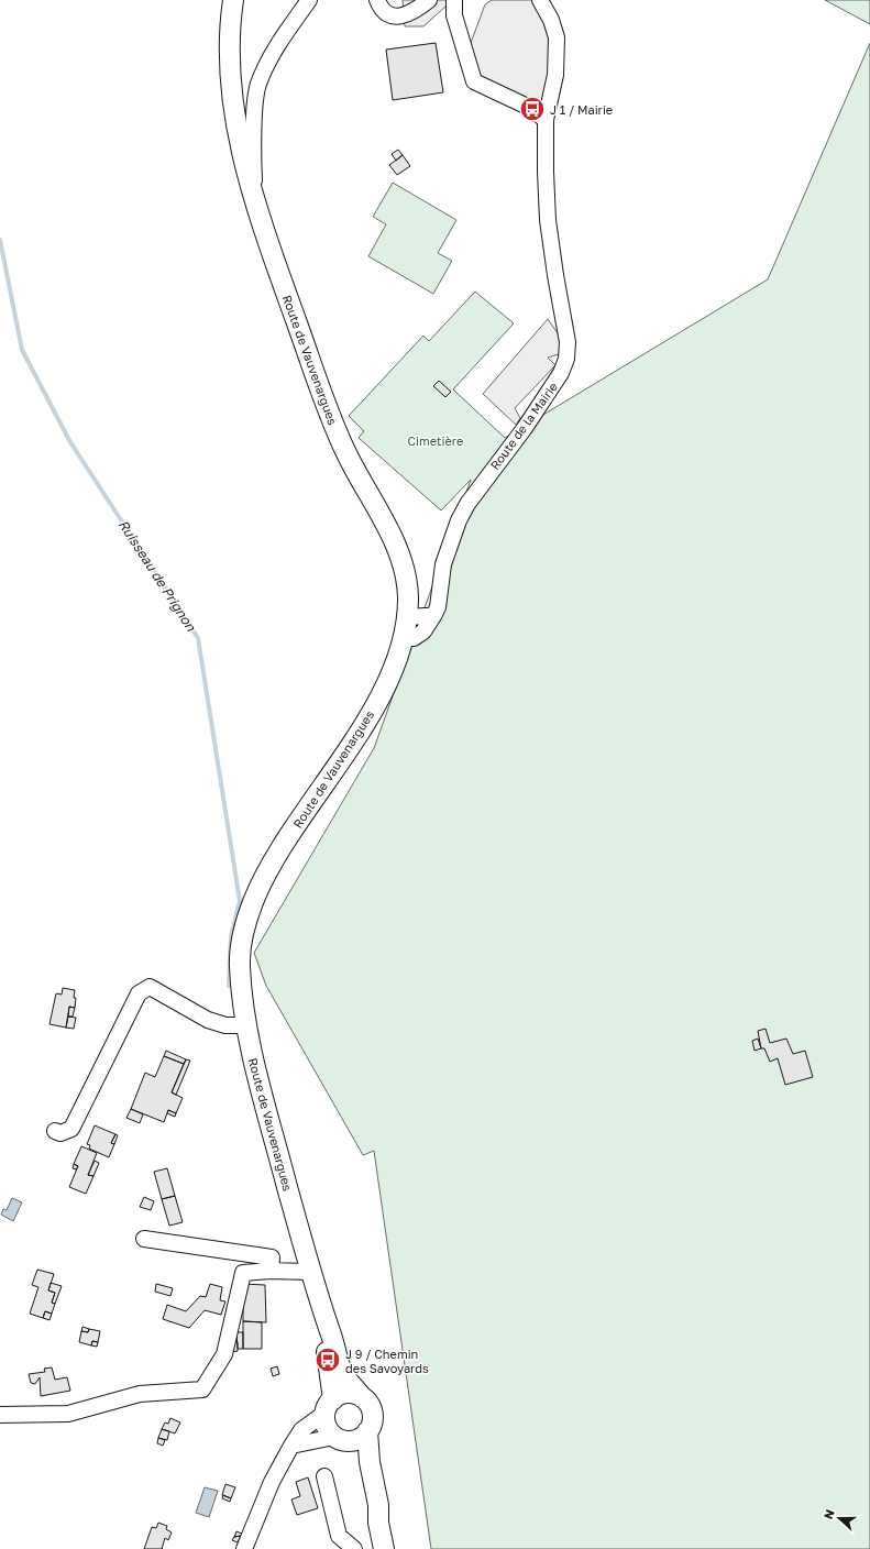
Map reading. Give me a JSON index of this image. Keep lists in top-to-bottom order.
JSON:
{
  "streets": {
    "main road": ["Route de Vauvenargues"],
    "street": ["Route de la Mairie"]
  },
  "crossings": [
    ["Route de Vauvenargues", "Route de la Mairie"]
  ],
  "water": ["Ruisseau de Prignon"],
  "parks": ["Cimetière"],
  "places": {
    "bus stop": ["J 1 / Mairie", "J 9 / Chemin des Savoyards"]
  },
  "north": "left"
}
